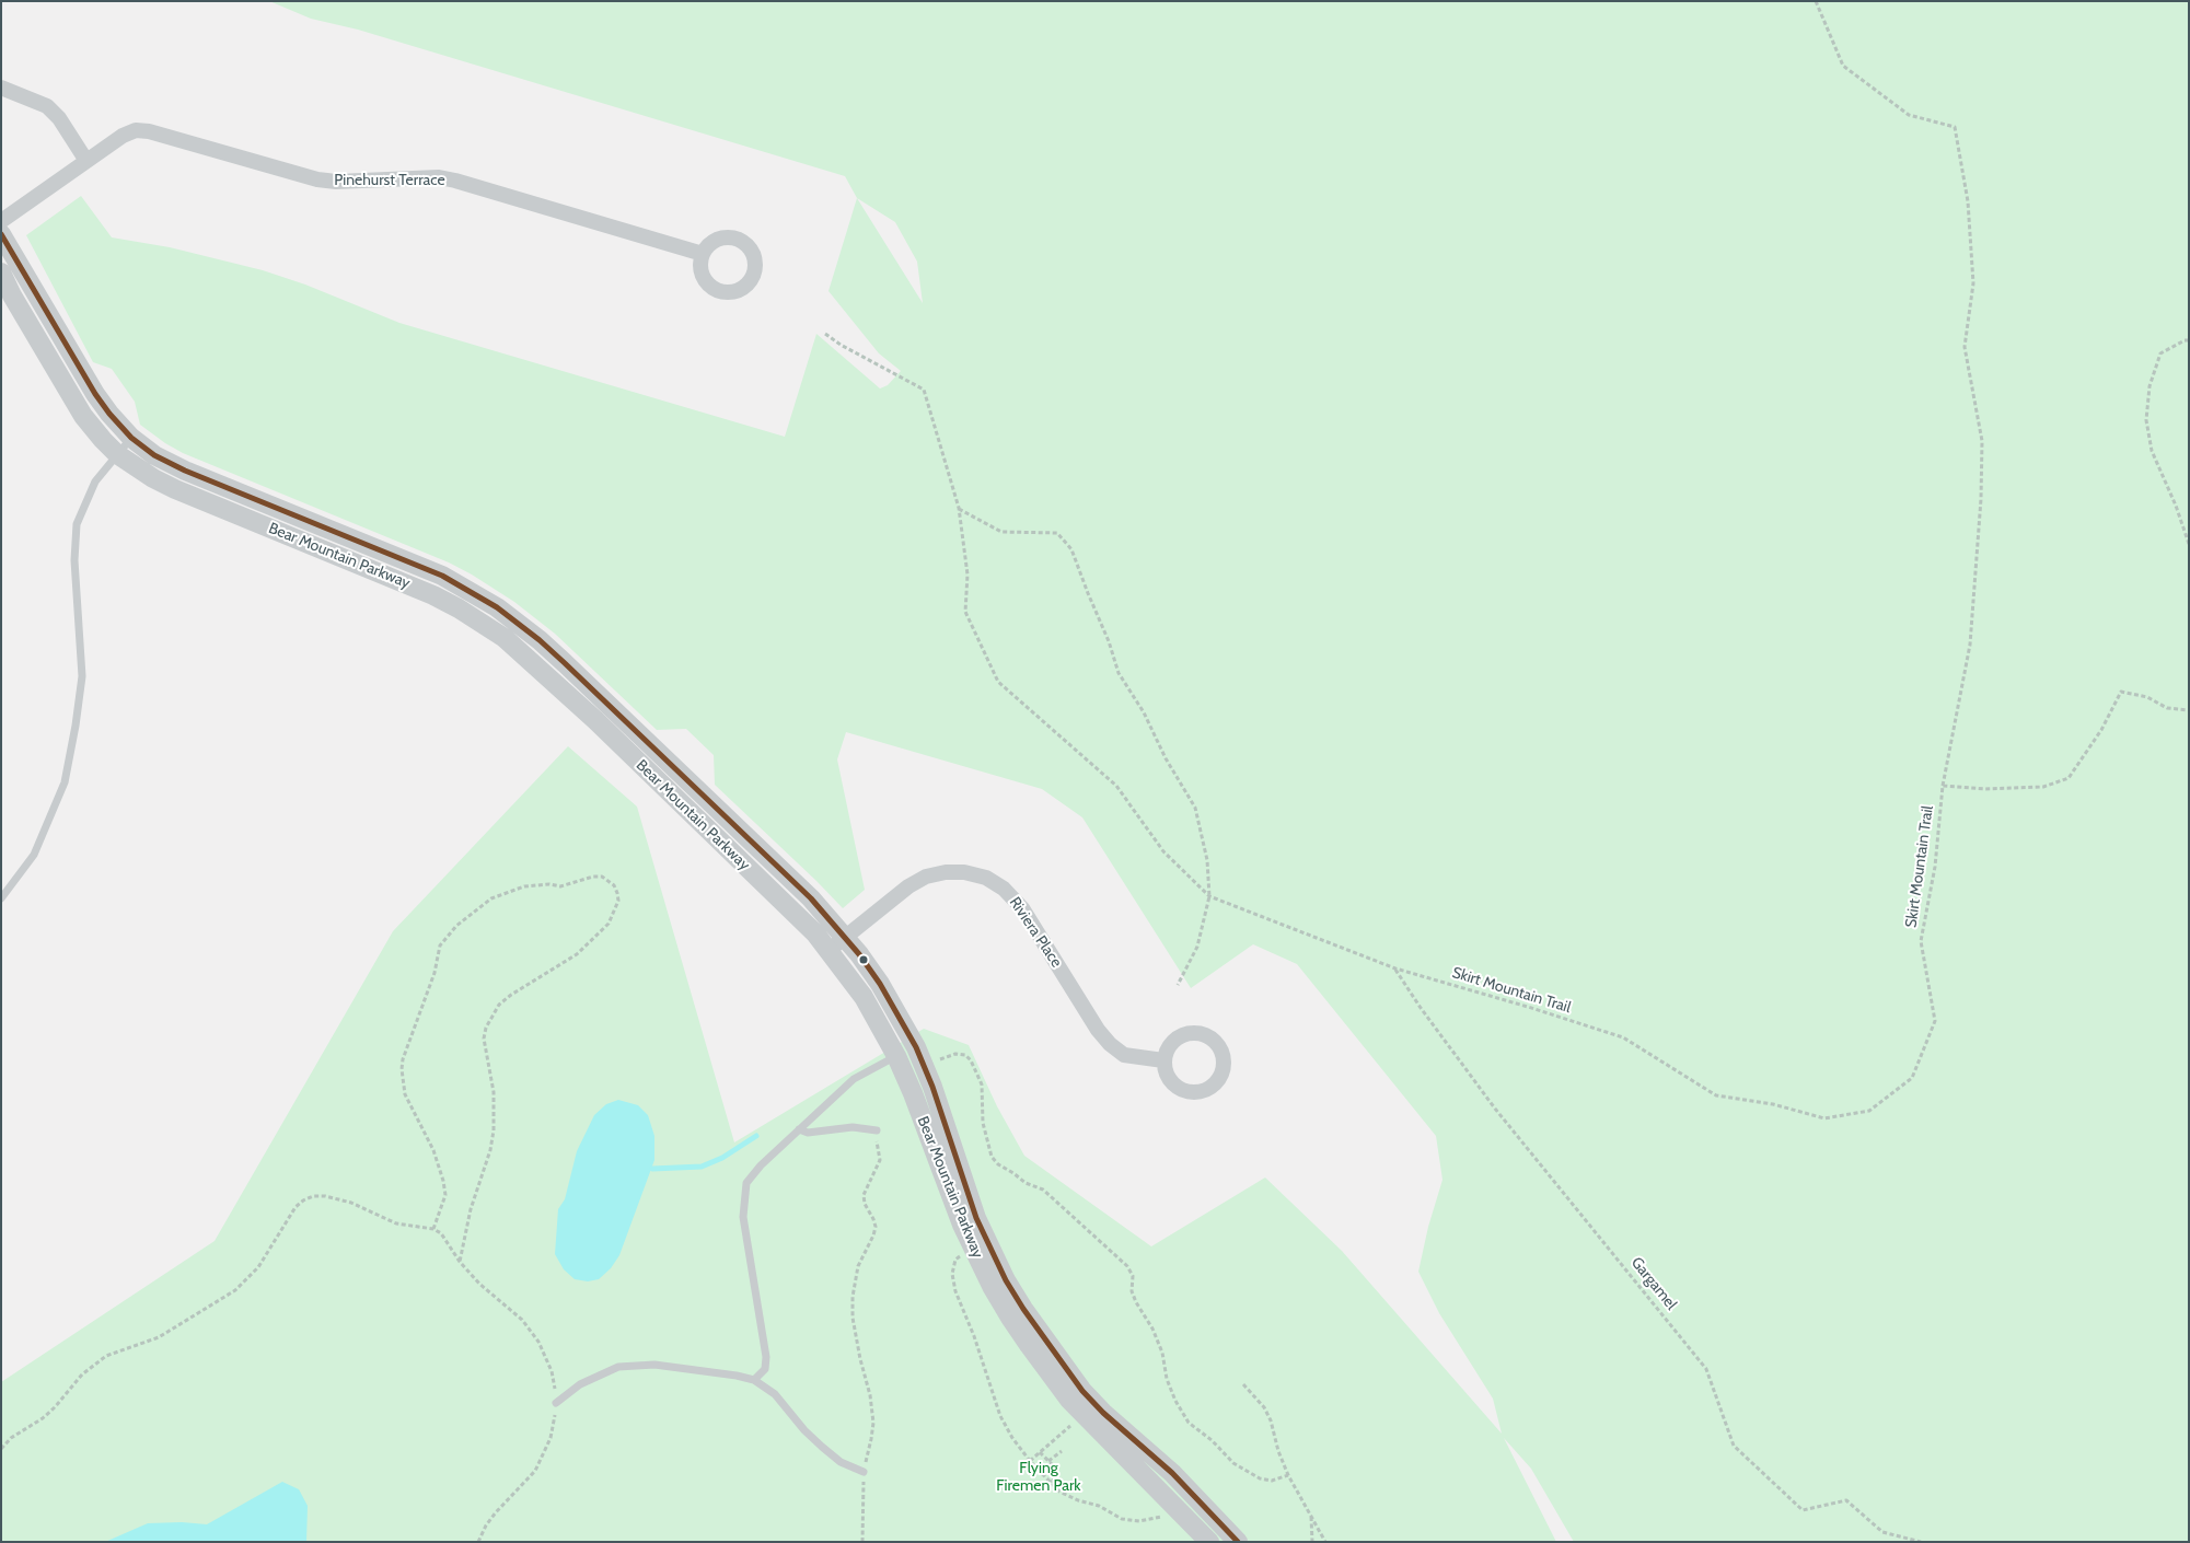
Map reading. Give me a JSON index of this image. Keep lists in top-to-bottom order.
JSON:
{
  "streets": {
    "street": ["Pinehurst Terrace", "Bear Mountain Parkway", "Riviera Place"],
    "path": ["Skirt Mountain Trail", "Gargamel"]
  },
  "crossings": [
    ["Bear Mountain Parkway", "Riviera Place"],
    ["Skirt Mountain Trail", "Gargamel"]
  ],
  "parks": ["Flying Firemen Park"]
}
